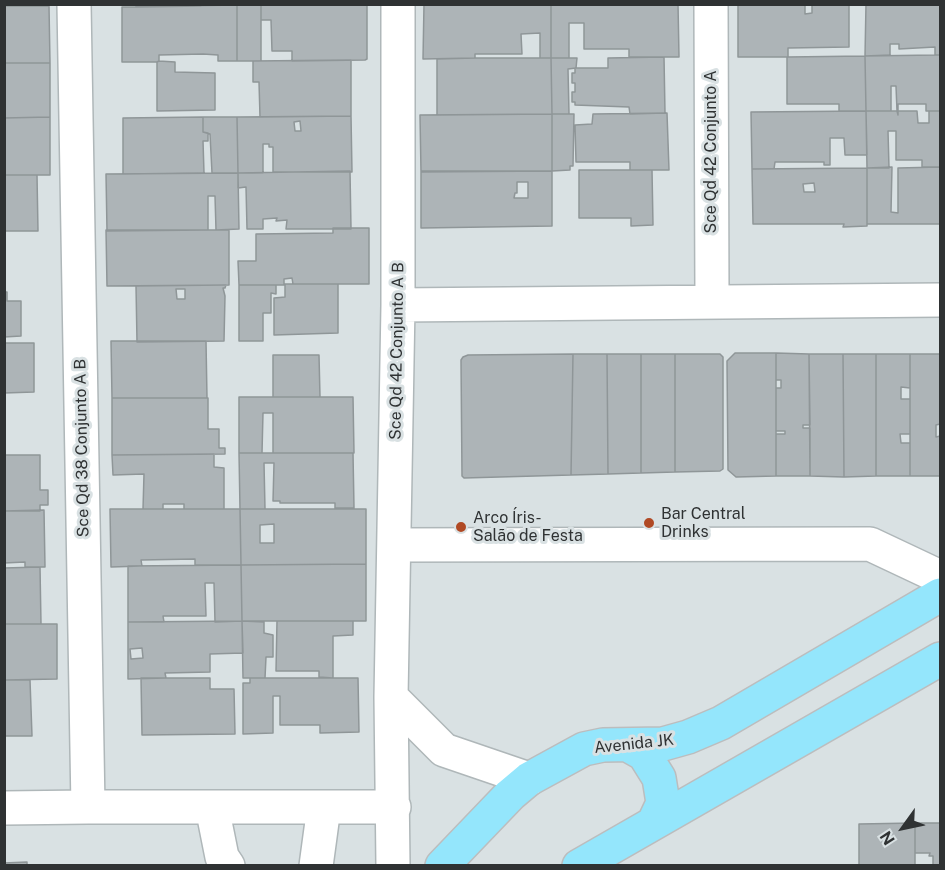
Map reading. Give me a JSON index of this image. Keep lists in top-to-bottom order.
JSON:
{
  "streets": {
    "main road": ["Avenida JK"],
    "street": ["Sce Qd 42 Conjunto A", "Sce Qd 42 Conjunto A B", "Sce Qd 38 Conjunto A B"]
  },
  "places": ["Bar Central Drinks", "Arco Íris- Salão de Festa"],
  "north": "bottom left"
}
